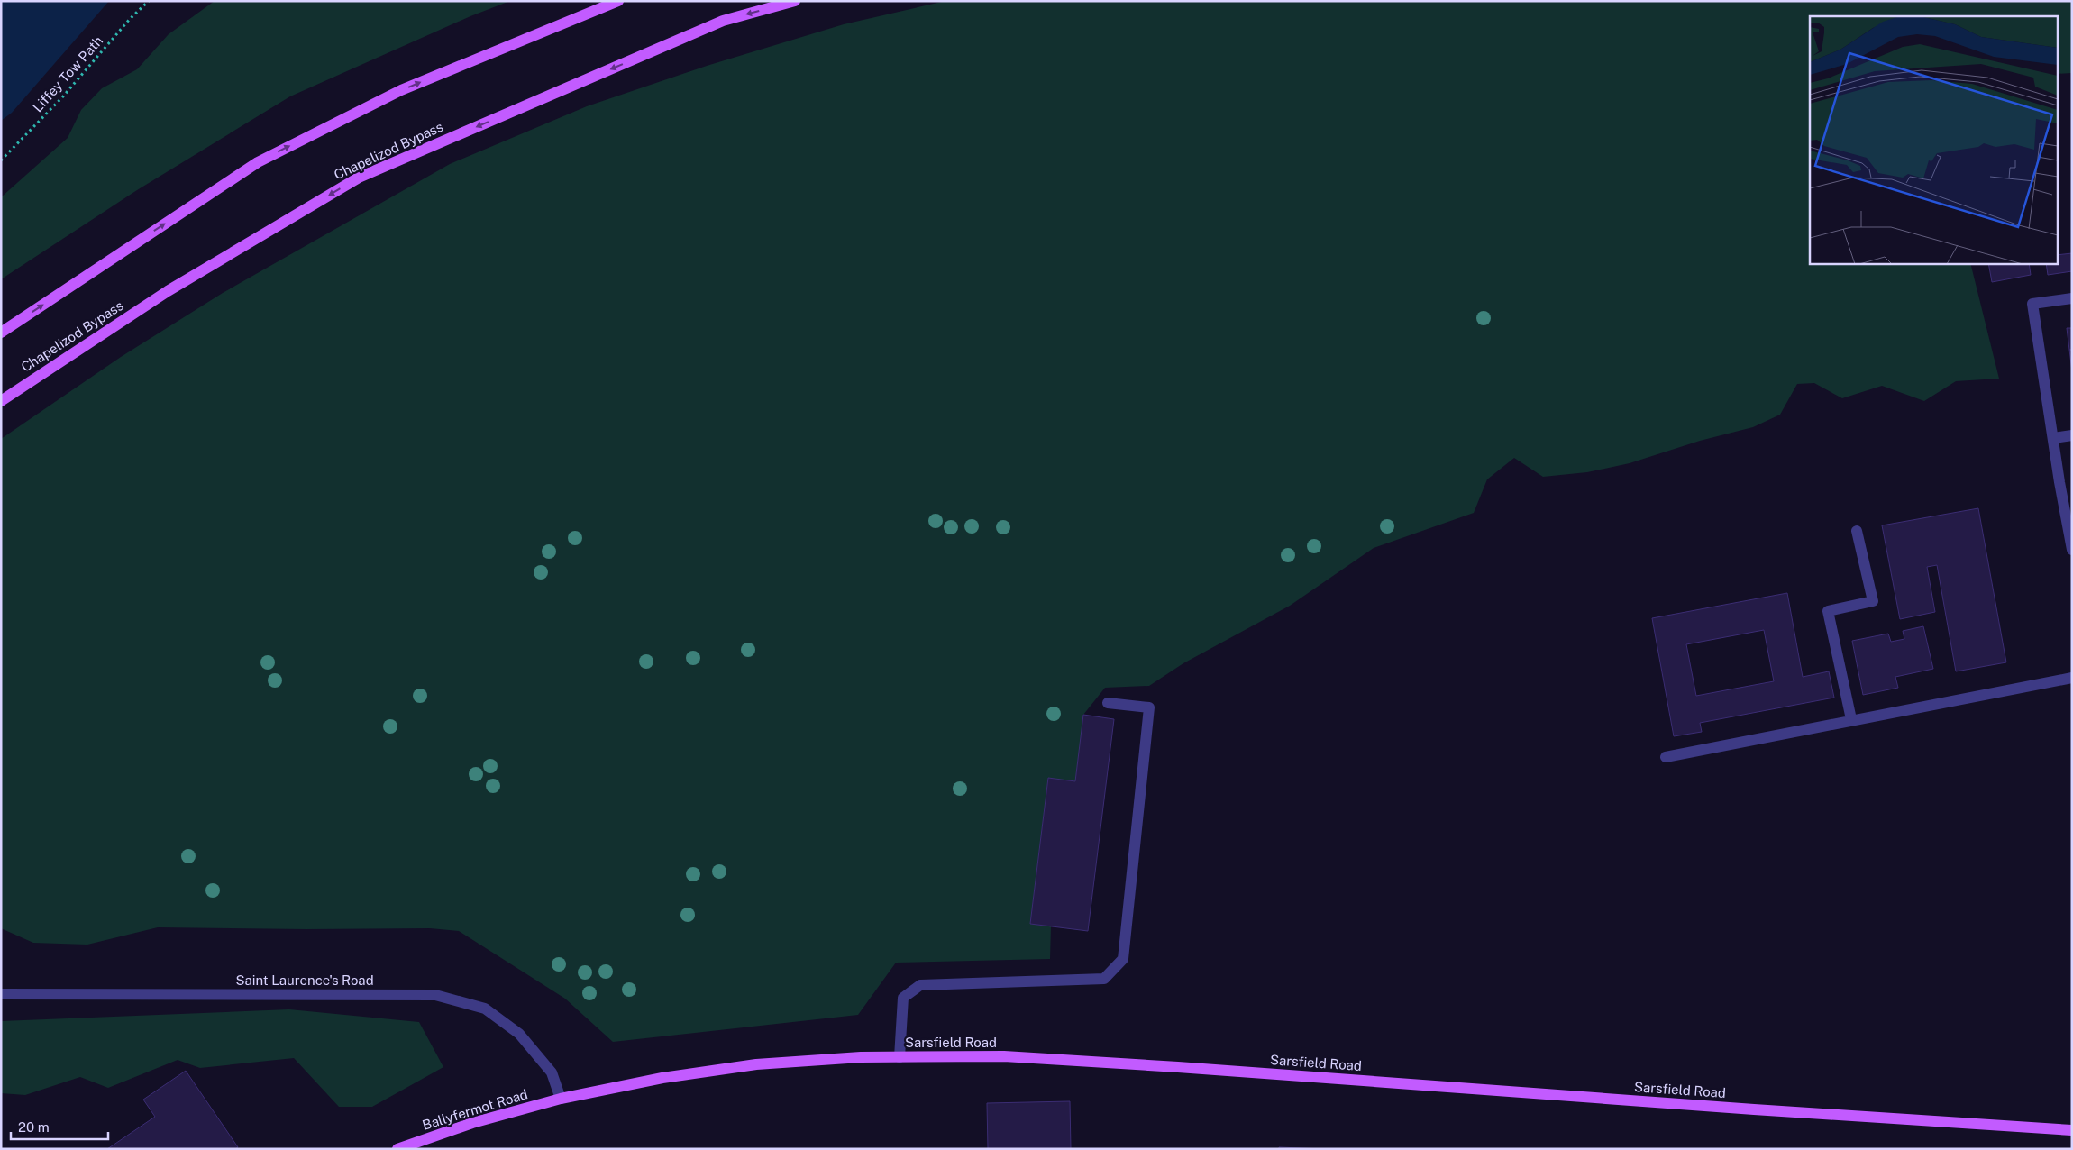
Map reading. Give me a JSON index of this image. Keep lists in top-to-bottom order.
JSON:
{
  "streets": {
    "main road": ["Chapelizod Bypass", "Sarsfield Road", "Ballyfermot Road"],
    "street": ["Saint Laurence's Road"],
    "path": ["Liffey Tow Path"]
  },
  "crossings": [
    ["Saint Laurence's Road", "Sarsfield Road"],
    ["Saint Laurence's Road", "Ballyfermot Road"],
    ["Sarsfield Road", "Ballyfermot Road"]
  ],
  "scale_bar": "20 m"
}
